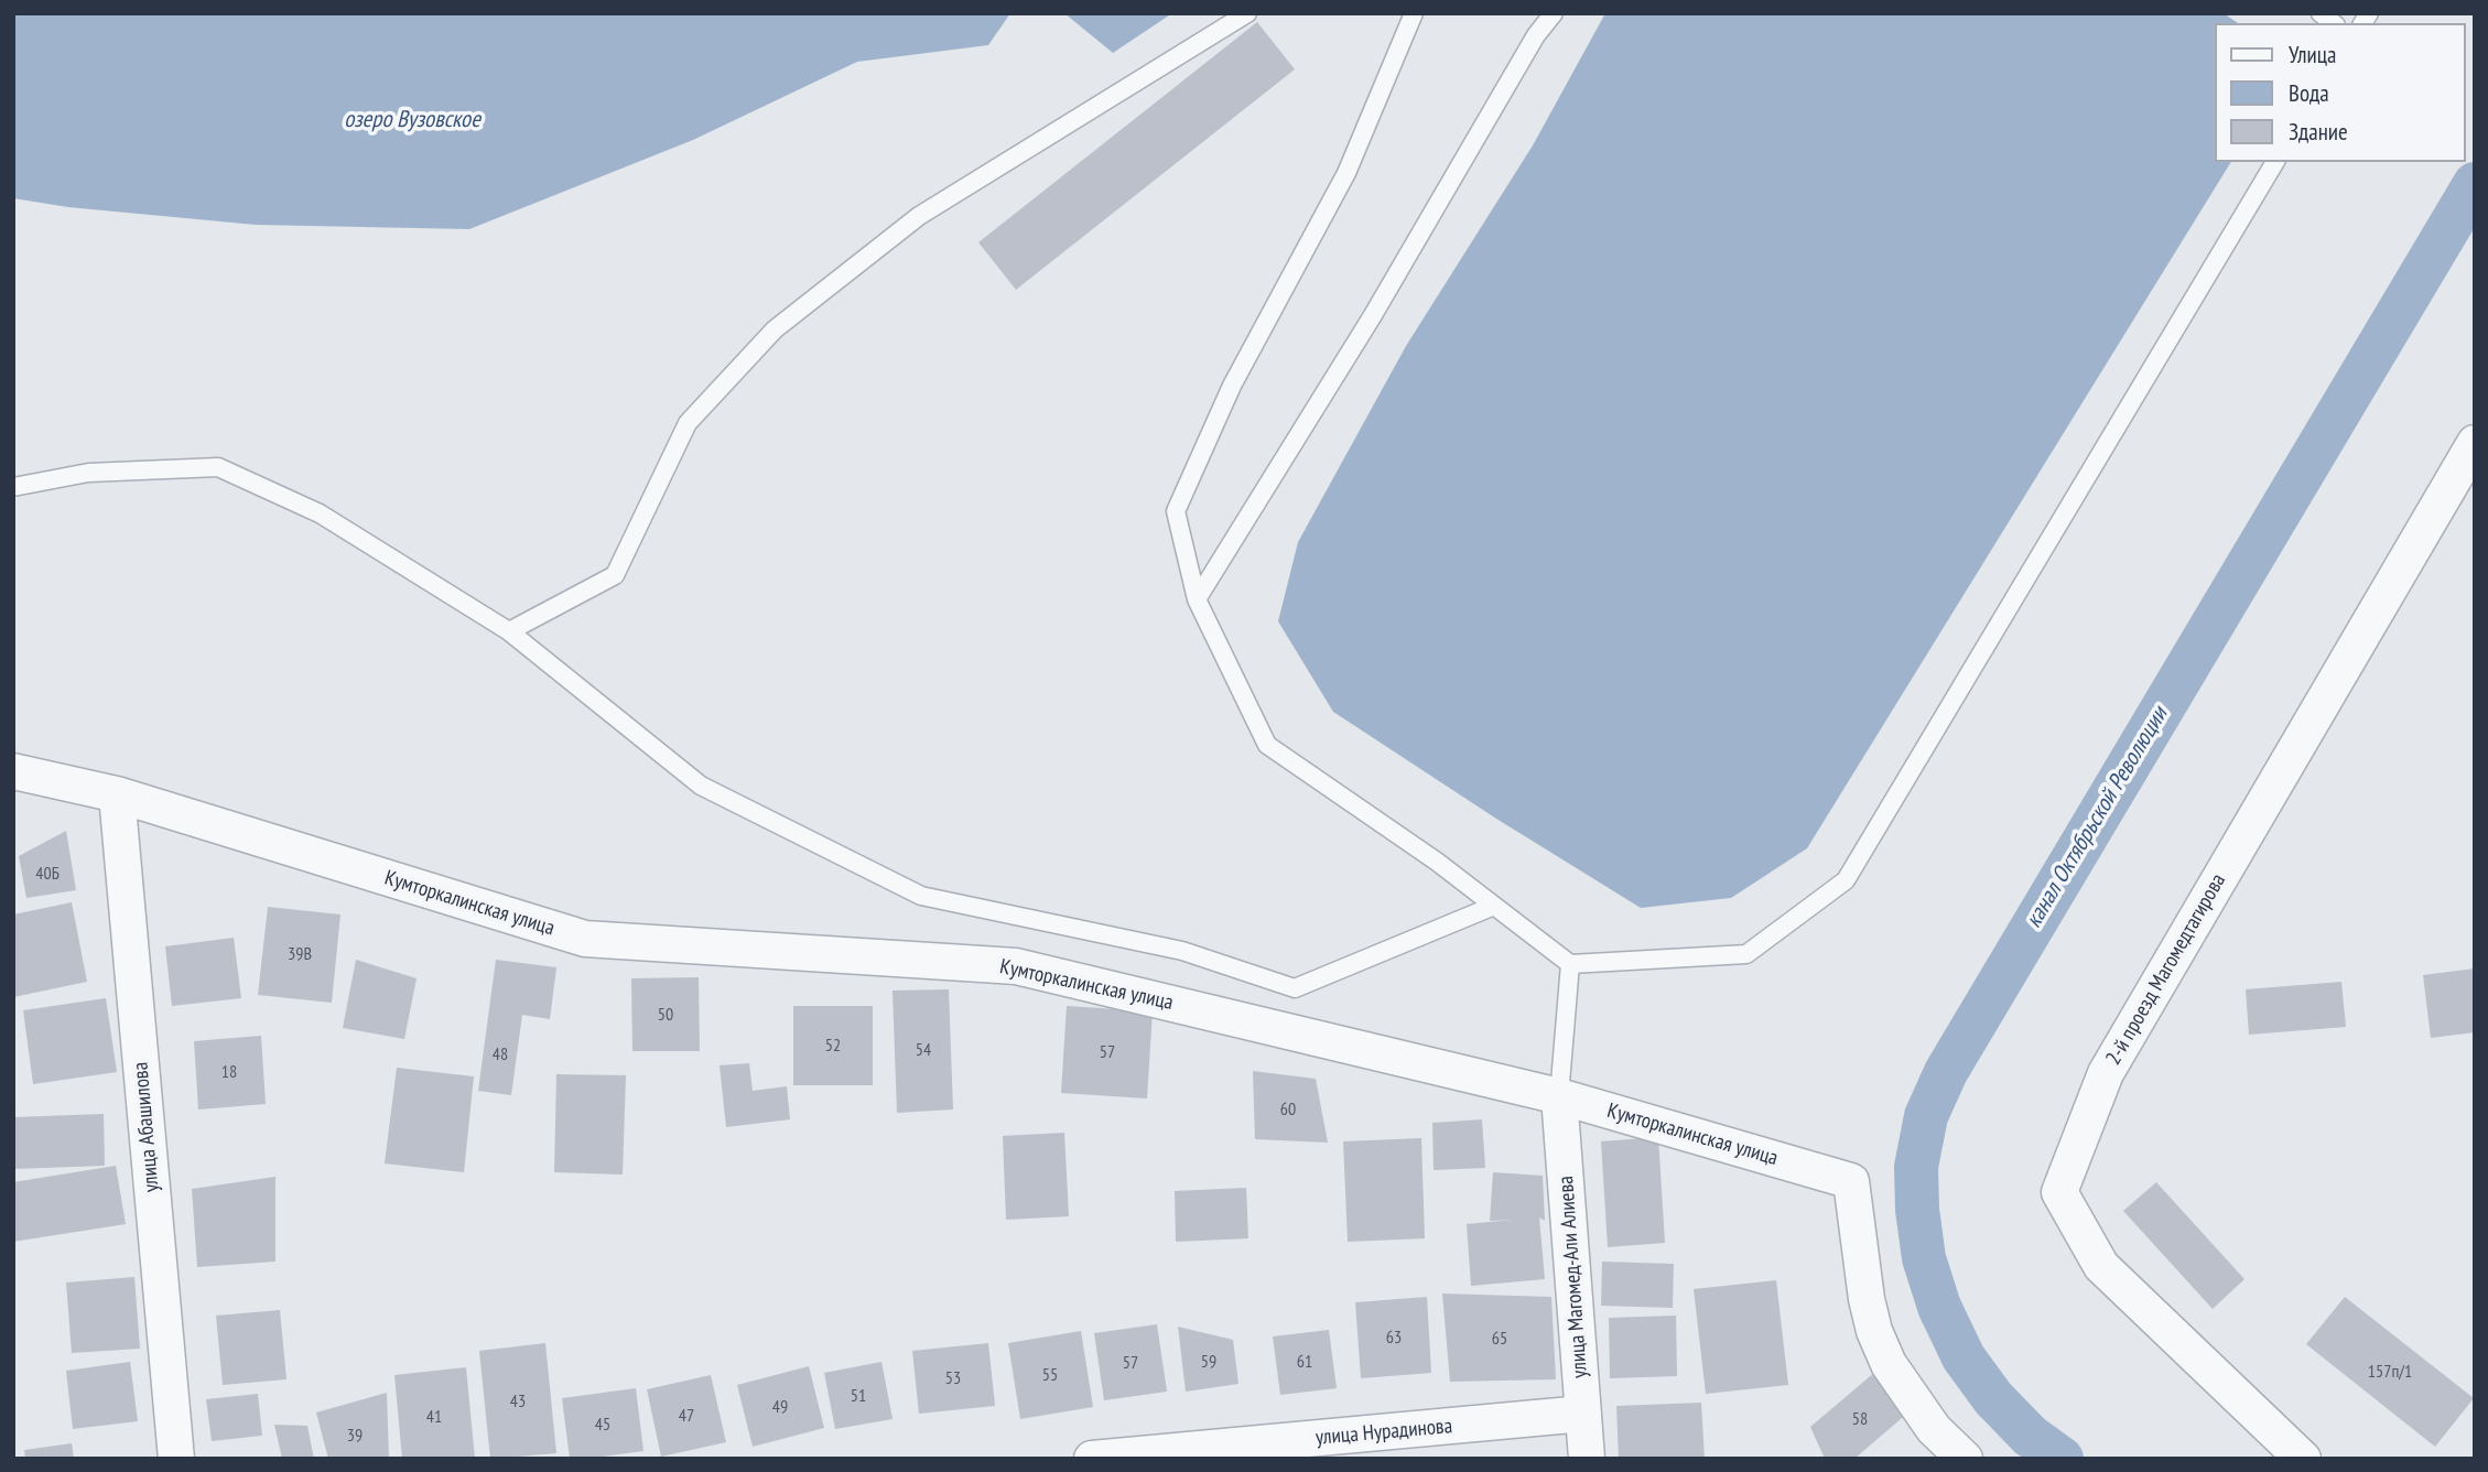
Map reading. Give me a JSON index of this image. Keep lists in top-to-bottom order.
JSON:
{
  "streets": {
    "street": [
      "Кумторкалинская улица",
      "2-й проезд Магомедтагирова",
      "улица Абашилова",
      "улица Магомед-Али Алиева",
      "улица Нурадинова"
    ]
  },
  "crossings": [
    ["Кумторкалинская улица", "улица Абашилова"],
    ["Кумторкалинская улица", "улица Магомед-Али Алиева"],
    ["улица Магомед-Али Алиева", "улица Нурадинова"]
  ],
  "water": ["озеро Вузовское", "канал Октябрьской Революции"],
  "house_numbers": [
    "40Б",
    "39В",
    "50",
    "52",
    "54",
    "57",
    "48",
    "18",
    "60",
    "63",
    "65",
    "59",
    "61",
    "57",
    "157п/1",
    "55",
    "53",
    "51",
    "43",
    "49",
    "47",
    "41",
    "58",
    "45",
    "39"
  ],
  "legend": ["Улица", "Вода", "Здание"]
}
